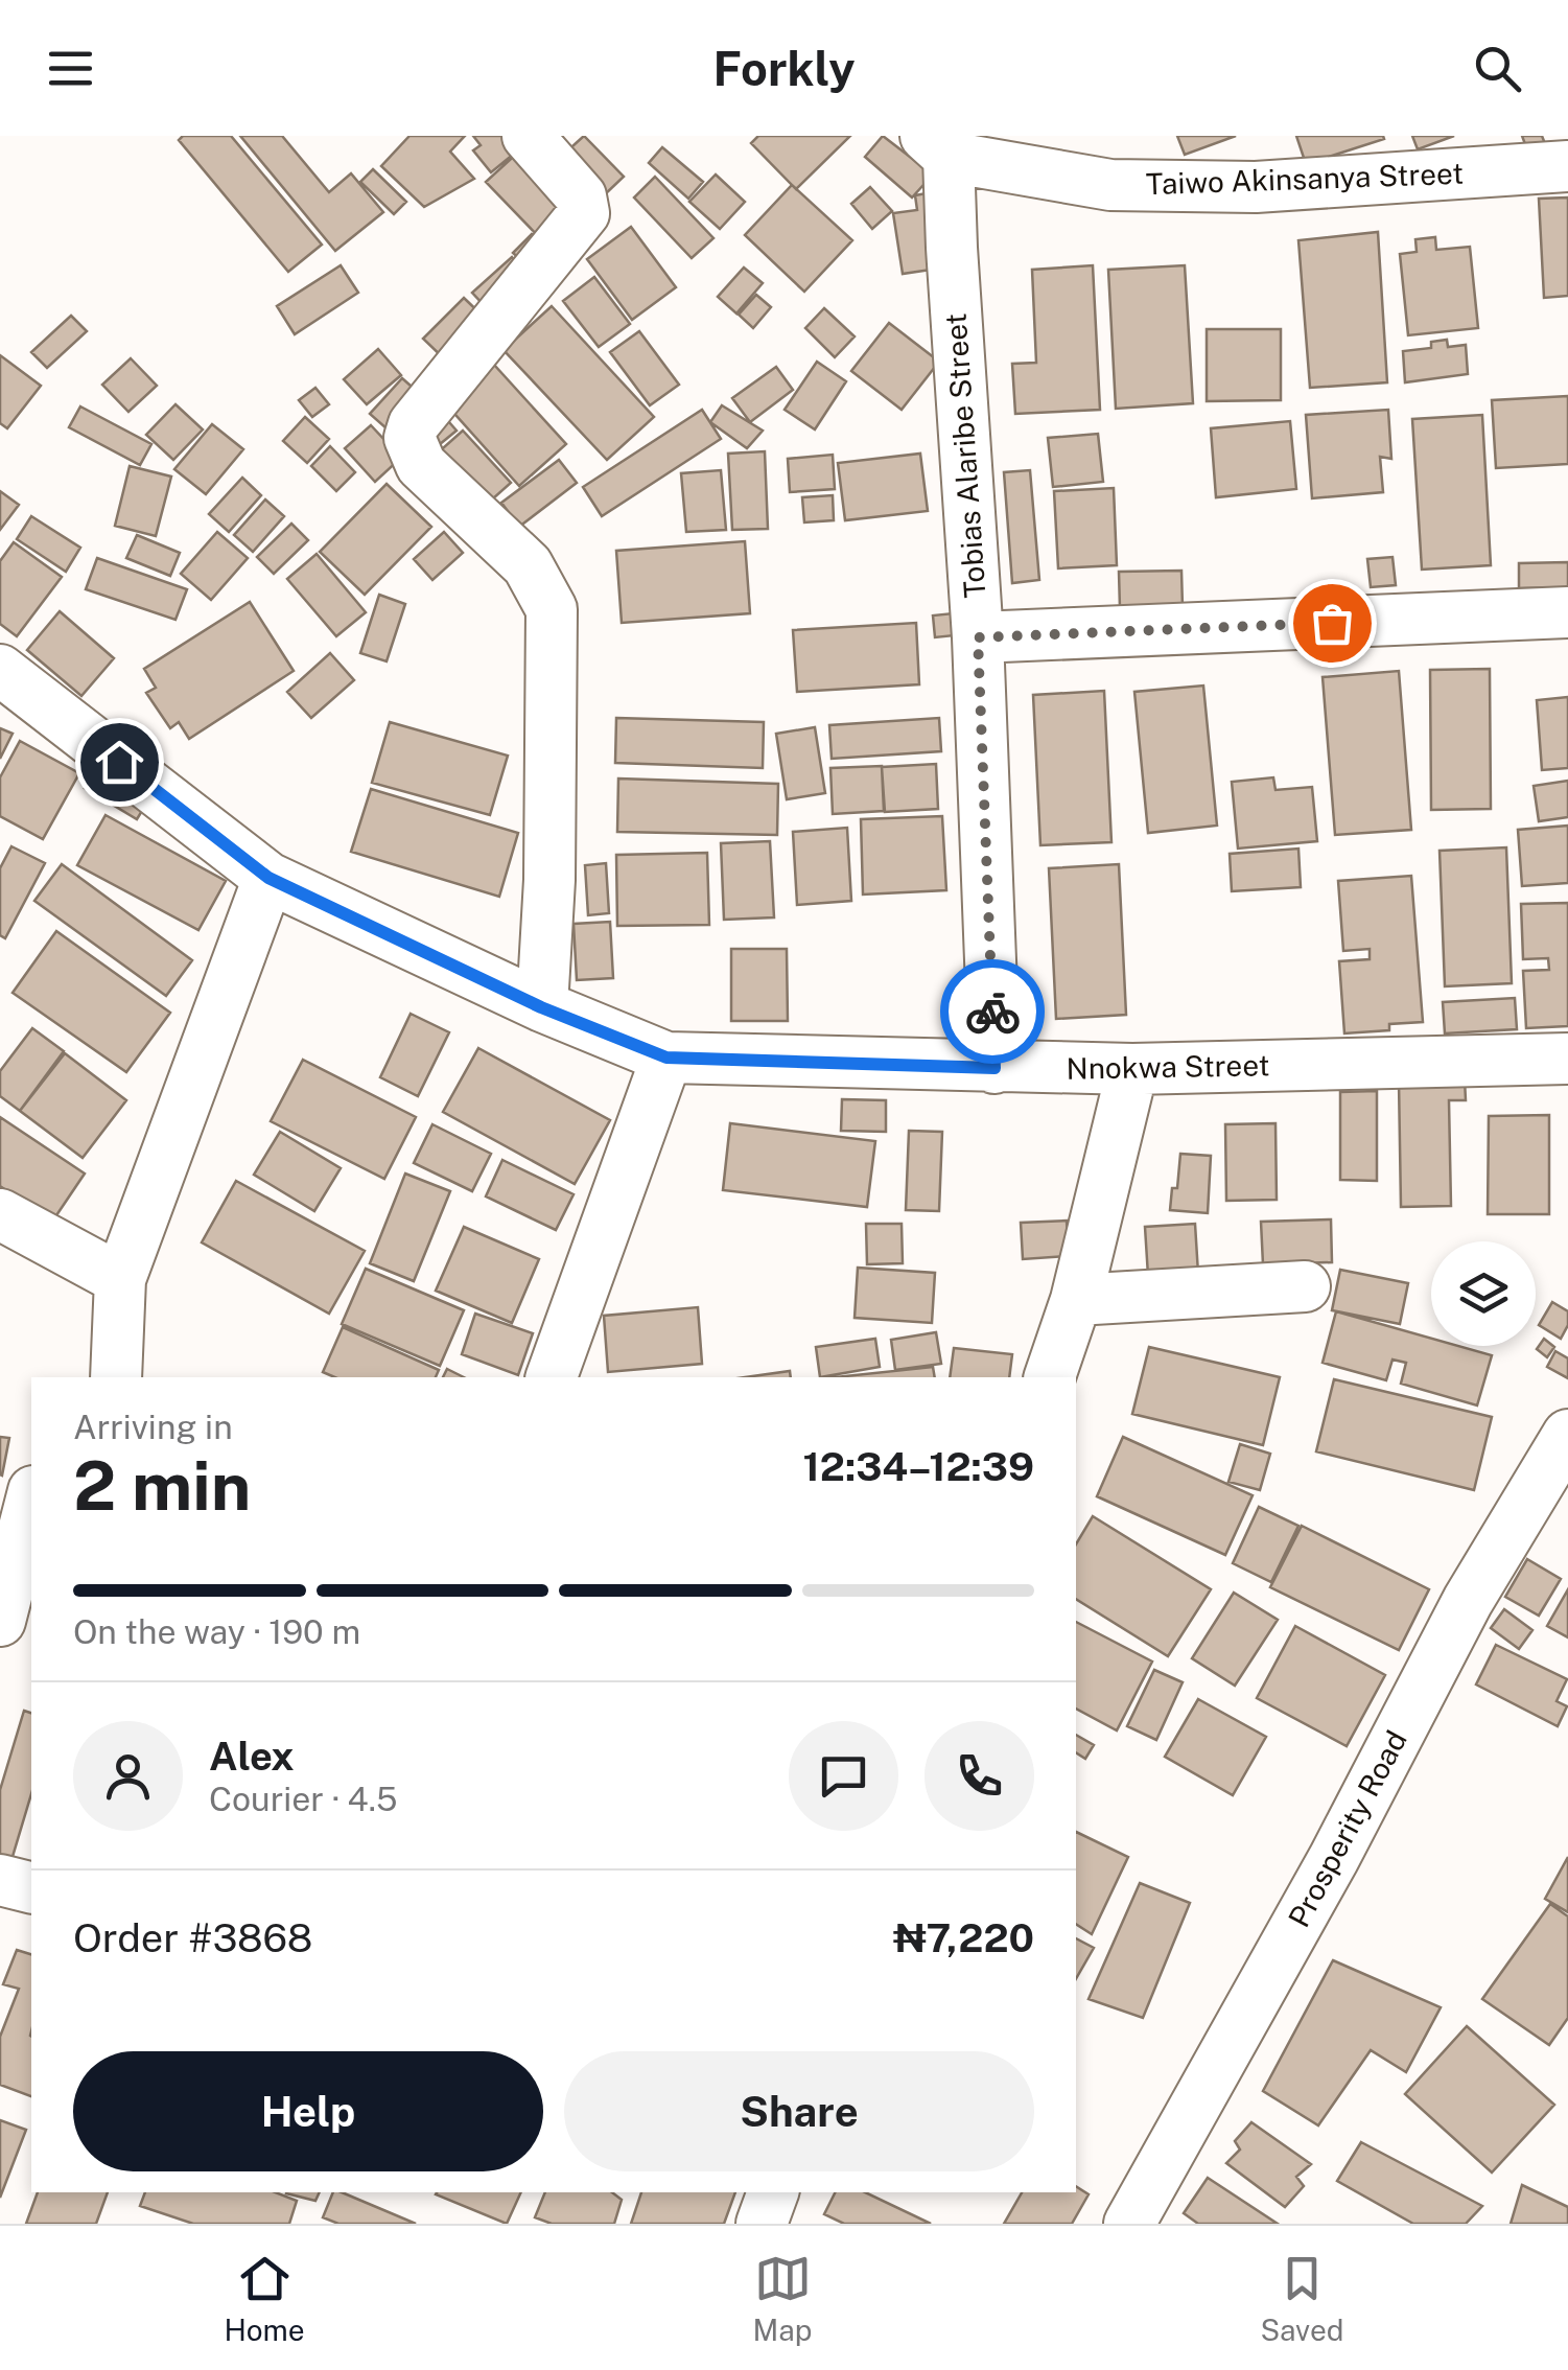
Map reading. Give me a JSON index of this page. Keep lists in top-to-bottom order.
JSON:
{
  "streets": {
    "street": [
      "Taiwo Akinsanya Street",
      "Tobias Alaribe Street",
      "Nnokwa Street",
      "Prosperity Road"
    ]
  },
  "crossings": [
    ["Taiwo Akinsanya Street", "Tobias Alaribe Street"],
    ["Tobias Alaribe Street", "Nnokwa Street"]
  ],
  "page": {
    "header": "Forkly",
    "heading": ["2 min", "Arriving in", "12:34–12:39"],
    "panel": [
      "Alex",
      "Courier · 4.5",
      "Order #3868",
      "₦7,220"
    ],
    "bar": "On the way · 190 m",
    "buttons": ["Help", "Share"],
    "tabs": ["Home", "Map", "Saved"]
  }
}
